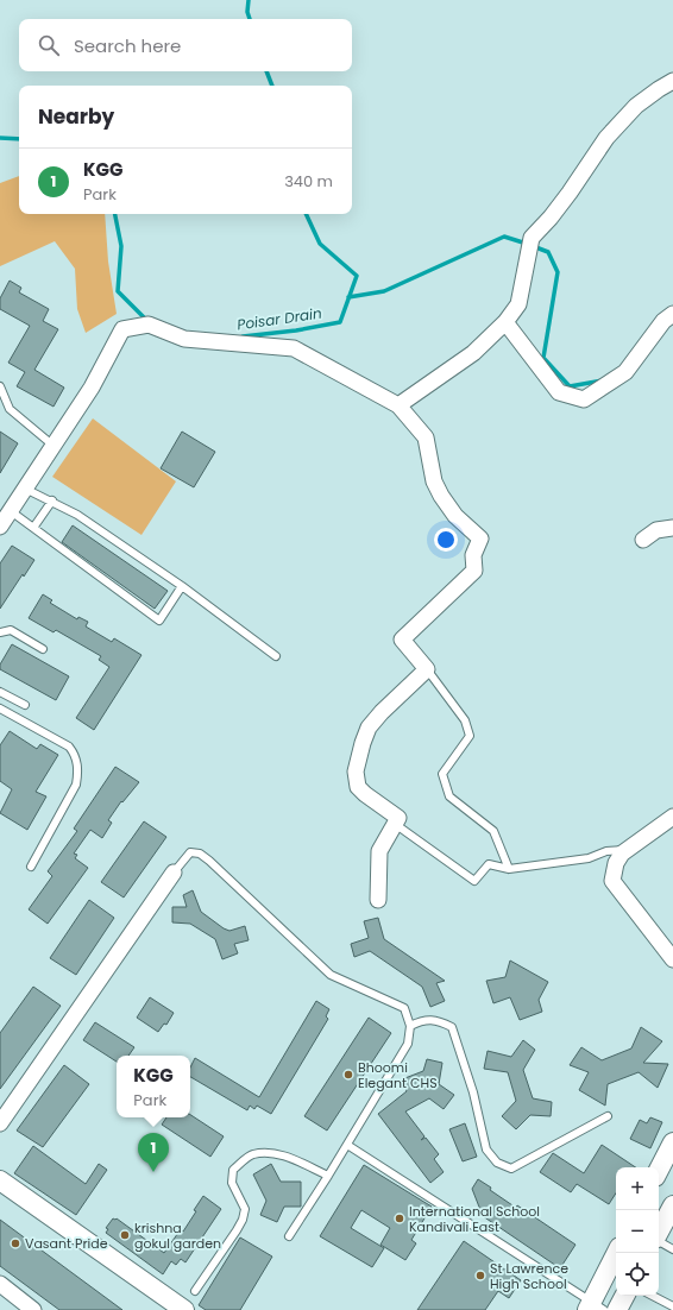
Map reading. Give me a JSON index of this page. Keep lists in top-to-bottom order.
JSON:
{
  "water": ["Poisar Drain"],
  "places": [
    "Bhoomi Elegant CHS",
    "International School Kandivali East",
    "krishna gokul garden",
    "Vasant Pride",
    "St Lawrence High School"
  ],
  "page": {
    "search": "Search here",
    "heading": "Nearby",
    "list": [
      {
        "mark": "1",
        "name": "KGG",
        "note": "Park",
        "value": "340 m"
      }
    ],
    "popup": ["KGG", "Park"],
    "pins": "1",
    "map_buttons": ["+", "−"]
  }
}
